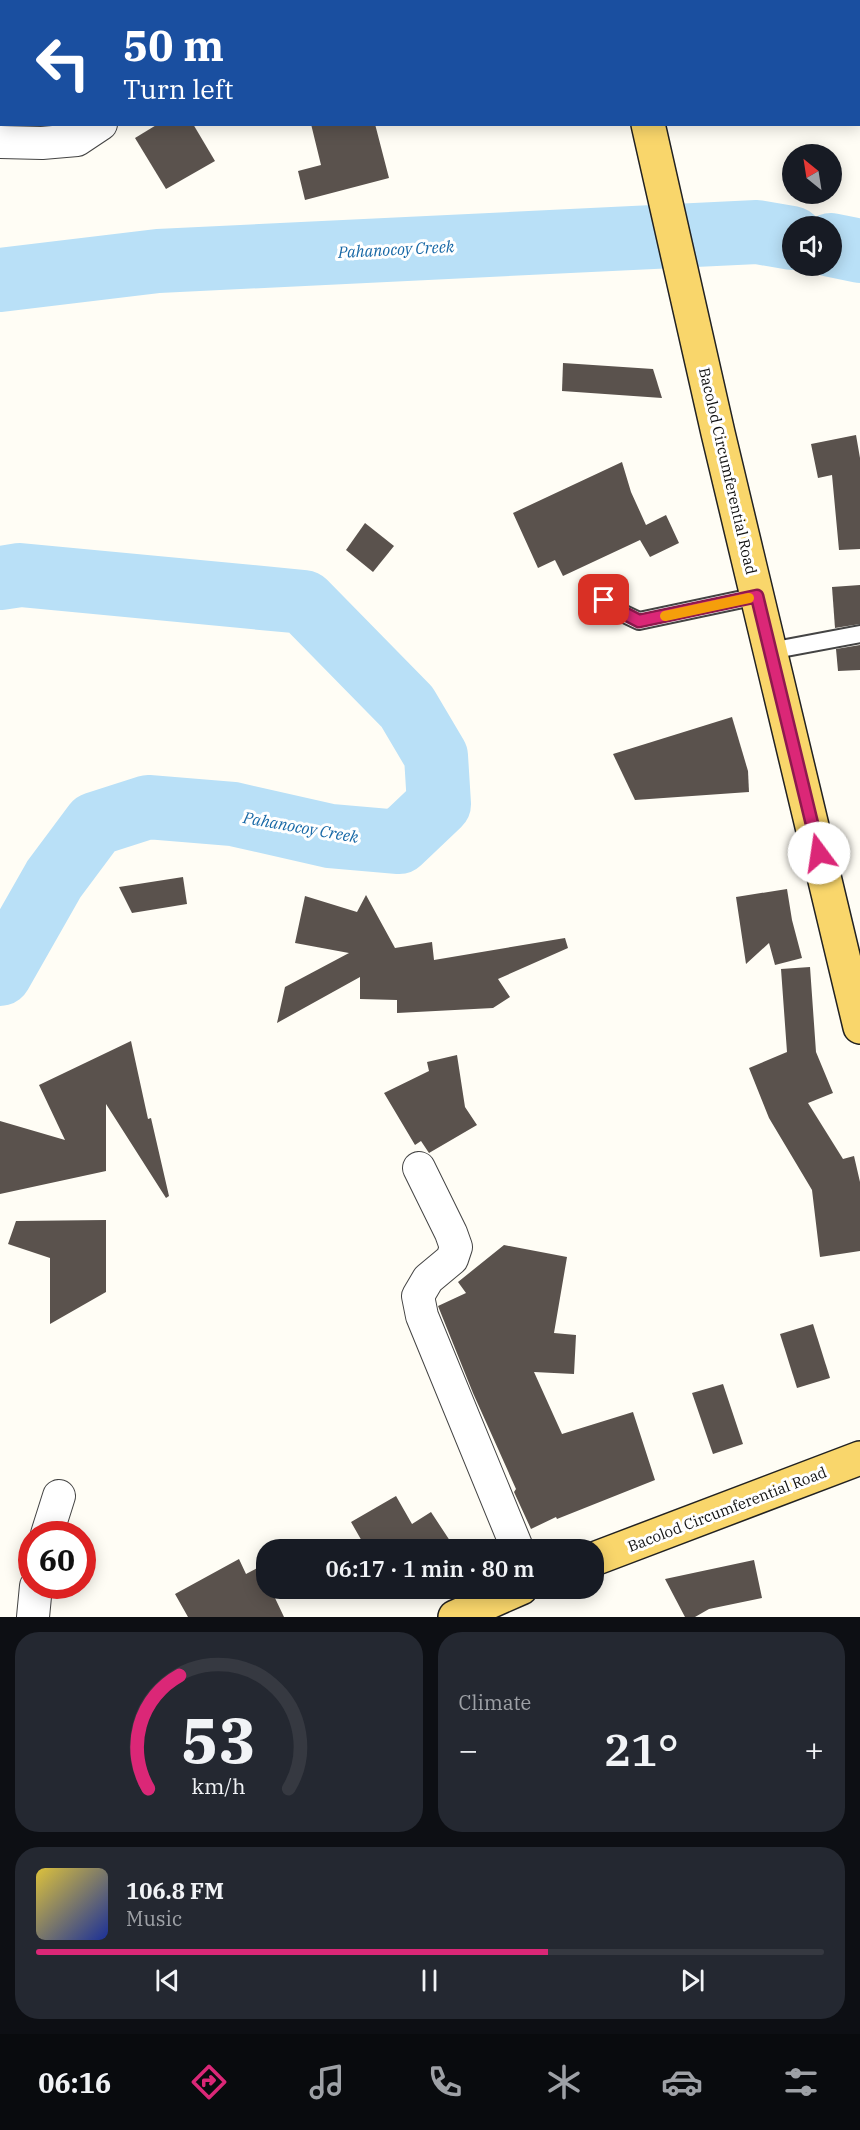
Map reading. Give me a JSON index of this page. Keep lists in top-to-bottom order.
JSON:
{
  "streets": {
    "main road": ["Bacolod Circumferential Road"]
  },
  "water": ["Pahanocoy Creek"],
  "north": "top left",
  "page": {
    "turn": ["50 m", "Turn left"],
    "limit": "60",
    "trip": "06:17 · 1 min · 80 m",
    "tile": "Climate",
    "heat": ["−", "21°", "+"],
    "song": ["106.8 FM", "Music"],
    "tabs": "06:16",
    "gauge": ["53", "km/h"]
  }
}
